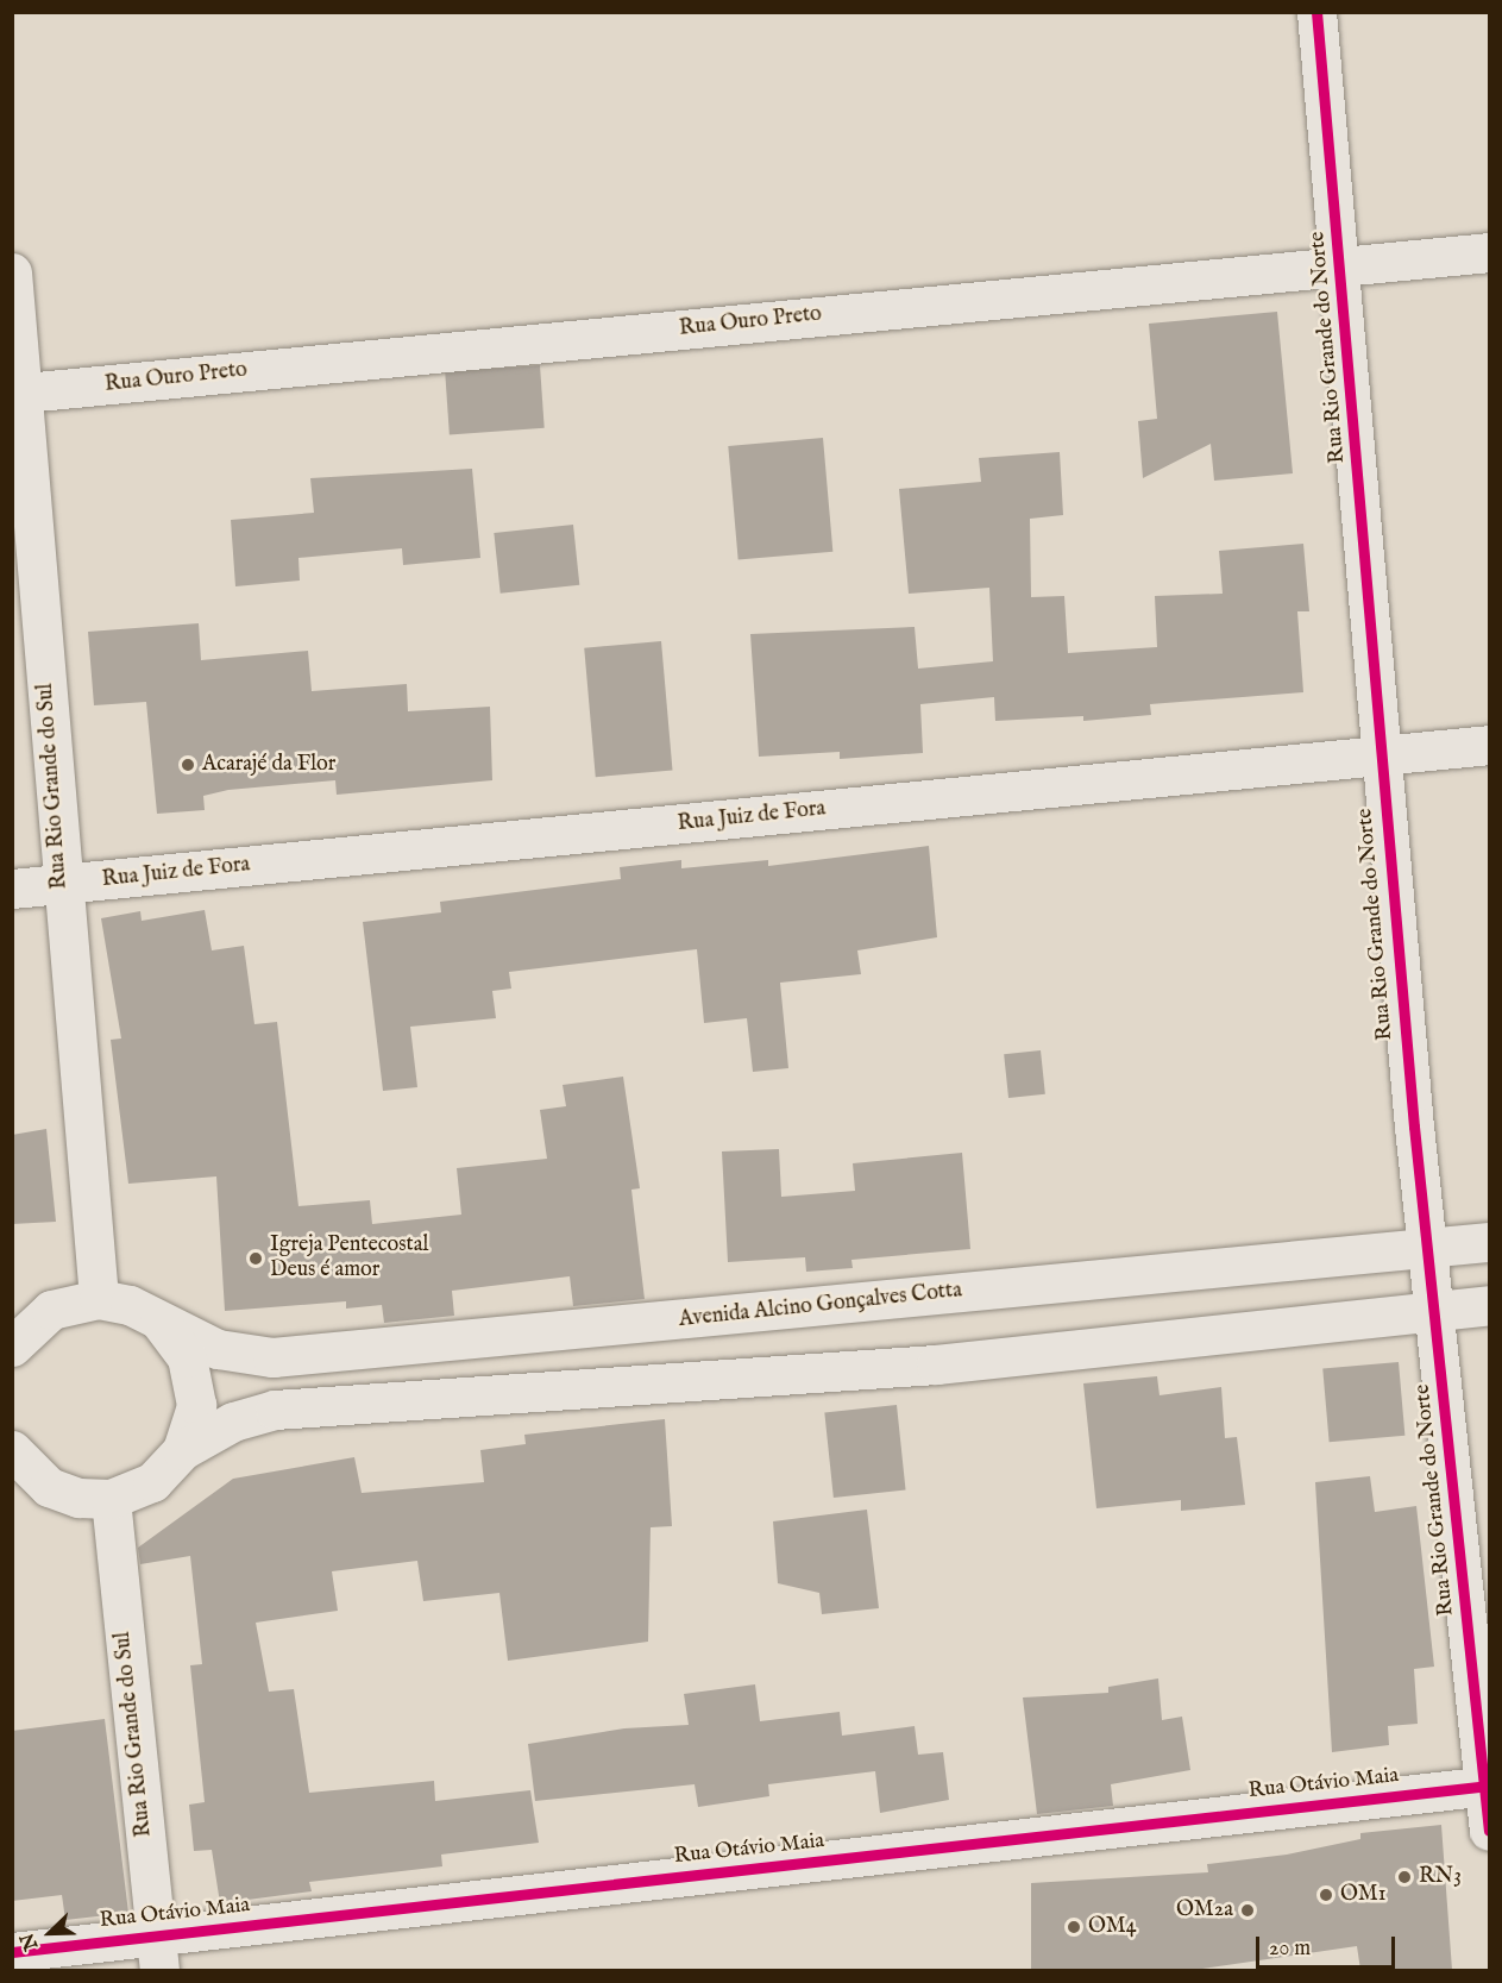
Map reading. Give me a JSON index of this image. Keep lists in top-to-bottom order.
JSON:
{
  "streets": {
    "street": [
      "Rua Ouro Preto",
      "Rua Rio Grande do Norte",
      "Rua Rio Grande do Sul",
      "Rua Juiz de Fora",
      "Avenida Alcino Gonçalves Cotta",
      "Rua Otávio Maia"
    ]
  },
  "crossings": [
    ["Rua Ouro Preto", "Rua Rio Grande do Norte"],
    ["Rua Ouro Preto", "Rua Rio Grande do Sul"],
    ["Rua Rio Grande do Norte", "Rua Juiz de Fora"],
    ["Rua Rio Grande do Norte", "Avenida Alcino Gonçalves Cotta"],
    ["Rua Rio Grande do Norte", "Rua Otávio Maia"],
    ["Rua Rio Grande do Sul", "Rua Juiz de Fora"],
    ["Rua Rio Grande do Sul", "Avenida Alcino Gonçalves Cotta"],
    ["Rua Rio Grande do Sul", "Rua Otávio Maia"]
  ],
  "places": [
    "Acarajé da Flor",
    "Igreja Pentecostal Deus é amor",
    "RN3",
    "OM1",
    "OM2a",
    "OM4"
  ],
  "scale_bar": "20 m",
  "north": "bottom left"
}
